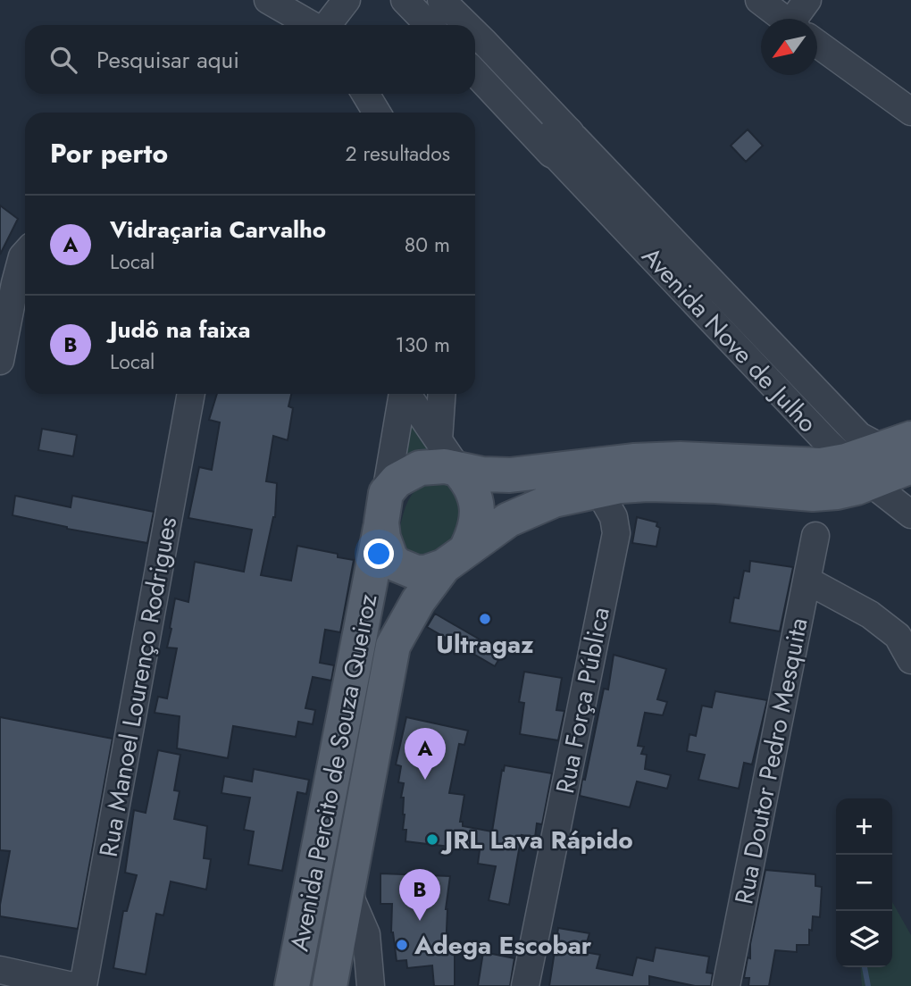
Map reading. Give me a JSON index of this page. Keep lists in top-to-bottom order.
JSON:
{
  "streets": {
    "main road": ["Avenida Percito de Souza Queiroz"],
    "street": [
      "Avenida Nove de Julho",
      "Rua Manoel Lourenço Rodrigues",
      "Rua Força Pública",
      "Rua Doutor Pedro Mesquita"
    ]
  },
  "places": ["Ultragaz", "JRL Lava Rápido", "Adega Escobar"],
  "north": "bottom left",
  "page": {
    "search": "Pesquisar aqui",
    "heading": ["Por perto", "2 resultados"],
    "list": [
      {
        "mark": "A",
        "name": "Vidraçaria Carvalho",
        "note": "Local",
        "value": "80 m"
      },
      {
        "mark": "B",
        "name": "Judô na faixa",
        "note": "Local",
        "value": "130 m"
      }
    ],
    "pins": ["A", "B"],
    "map_buttons": ["+", "−"]
  }
}
